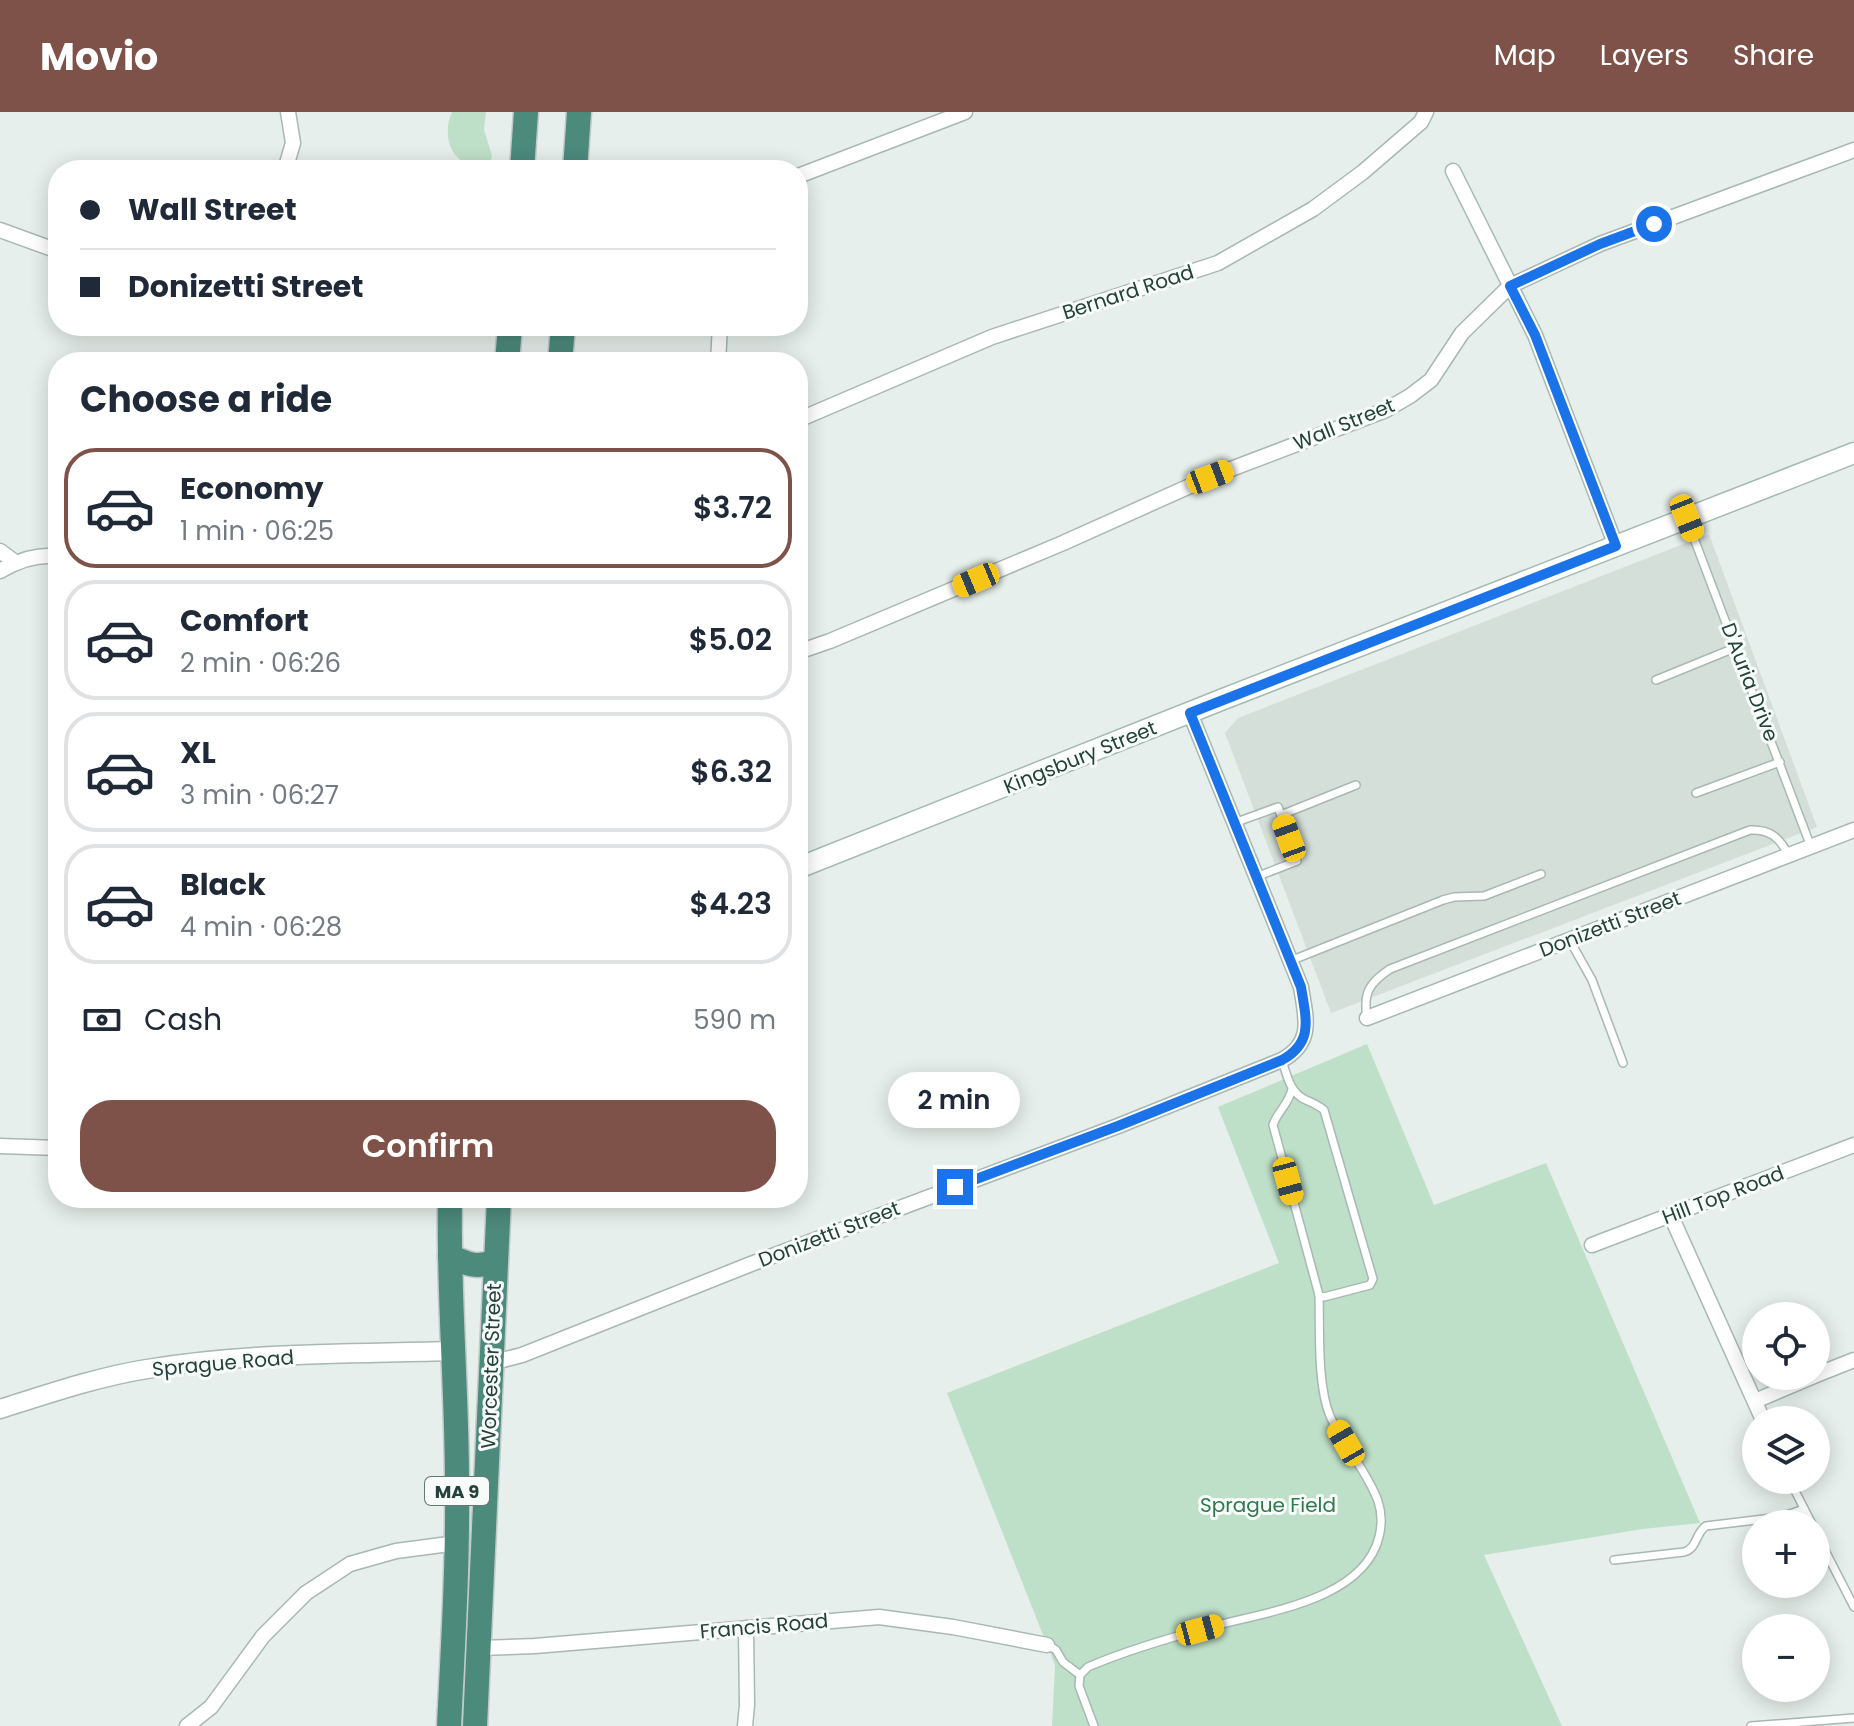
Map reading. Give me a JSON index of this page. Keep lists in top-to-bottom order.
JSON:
{
  "streets": {
    "highway": ["Worcester Street", "MA 9"],
    "main road": ["Kingsbury Street"],
    "street": [
      "Bernard Road",
      "Wall Street",
      "Donizetti Street",
      "Hill Top Road",
      "Sprague Road",
      "Francis Road"
    ],
    "lane": ["D'Auria Drive"]
  },
  "crossings": [
    ["D'Auria Drive", "Kingsbury Street"],
    ["D'Auria Drive", "Donizetti Street"],
    ["Donizetti Street", "Worcester Street"],
    ["Sprague Road", "Worcester Street"],
    ["Worcester Street", "Francis Road"]
  ],
  "parks": ["Sprague Field"],
  "page": {
    "header": "Movio",
    "nav": ["Map", "Layers", "Share"],
    "banner": ["Wall Street", "Donizetti Street"],
    "heading": "Choose a ride",
    "list": [
      {
        "name": "Economy",
        "note": "1 min · 06:25",
        "value": "$3.72"
      },
      {
        "name": "Comfort",
        "note": "2 min · 06:26",
        "value": "$5.02"
      },
      {
        "name": "XL",
        "note": "3 min · 06:27",
        "value": "$6.32"
      },
      {
        "name": "Black",
        "note": "4 min · 06:28",
        "value": "$4.23"
      }
    ],
    "pay": ["Cash", "590 m"],
    "bubble": "2 min",
    "buttons": "Confirm",
    "map_buttons": ["+", "−"]
  }
}
